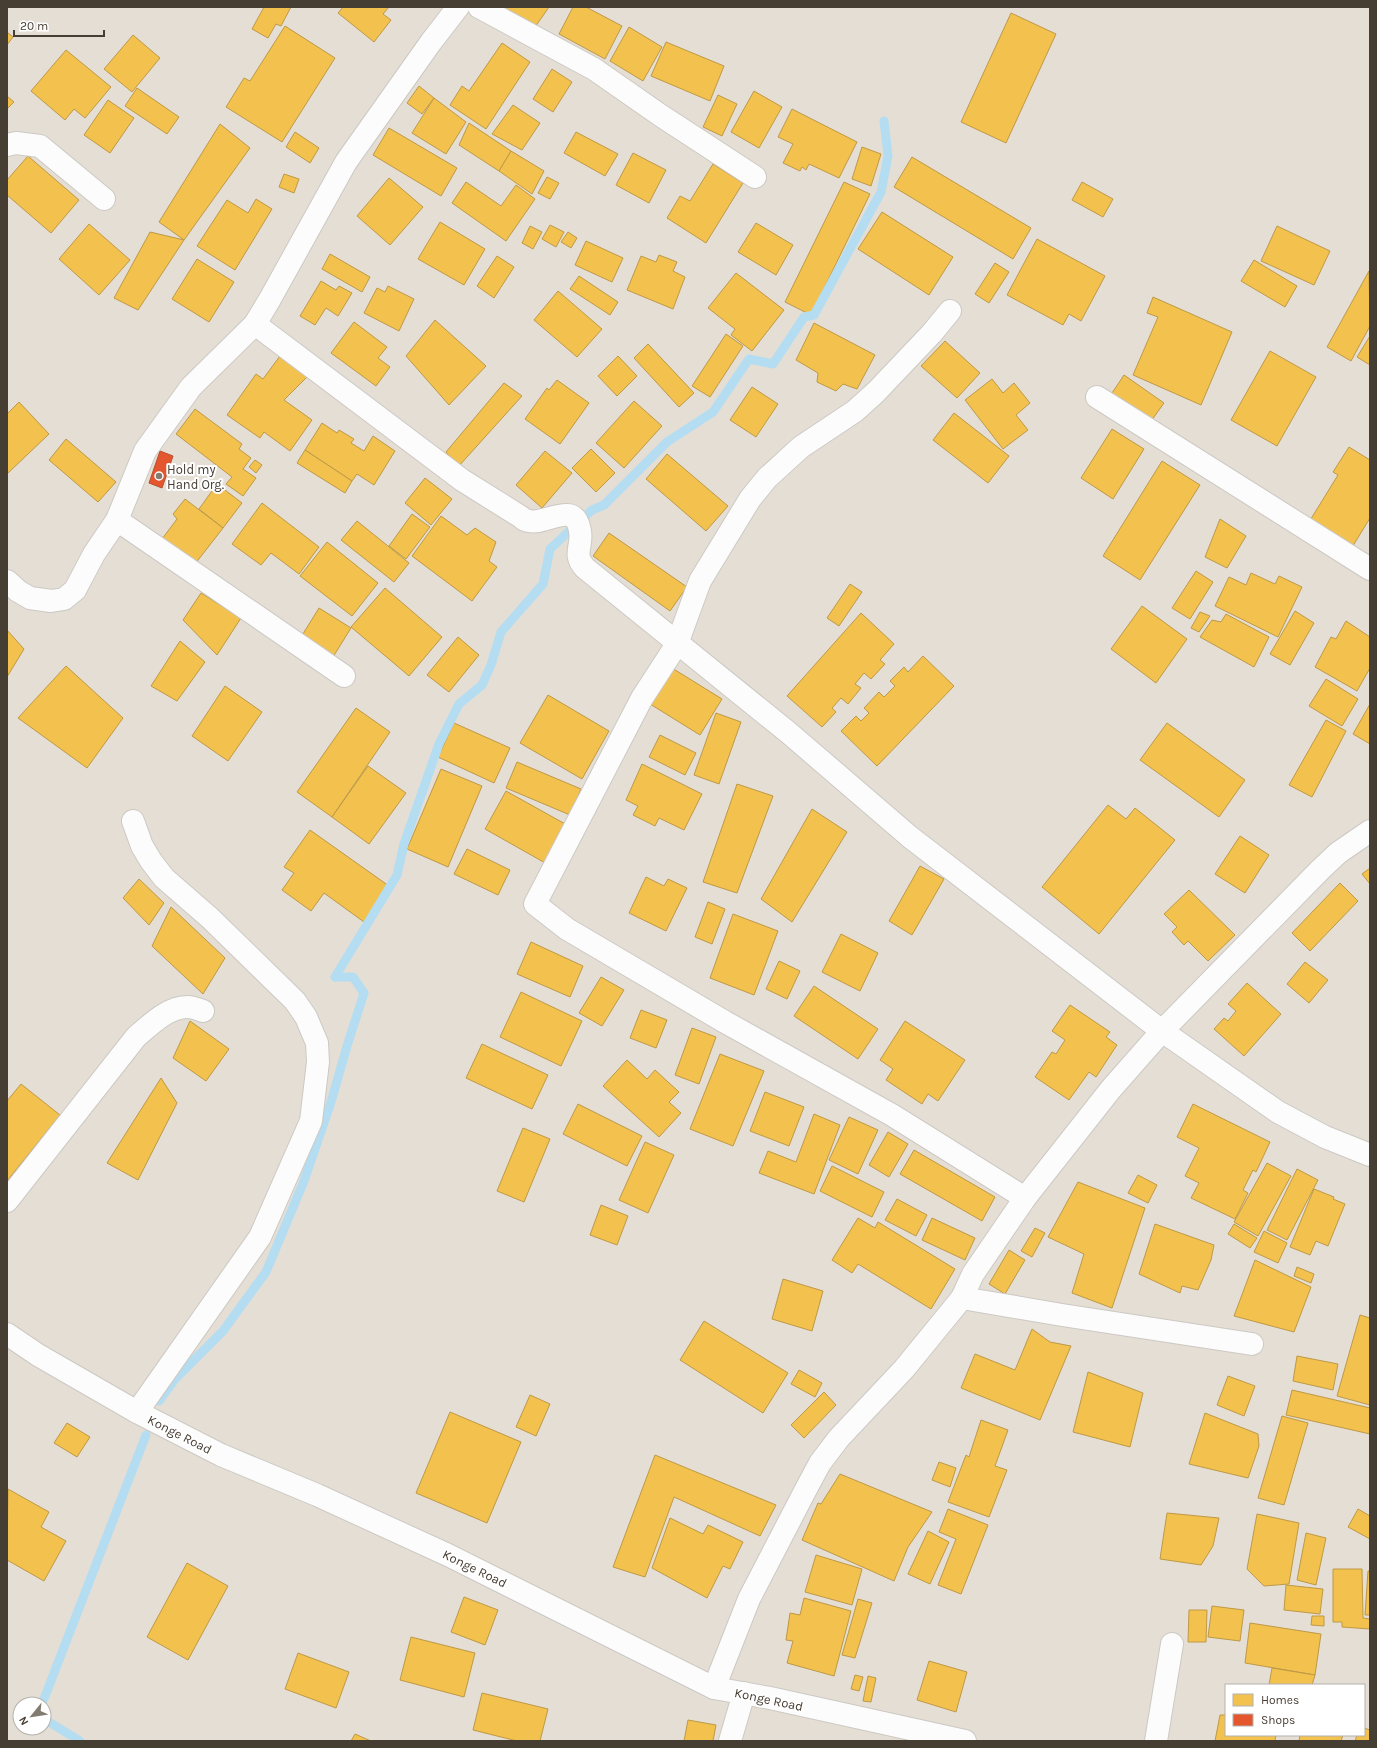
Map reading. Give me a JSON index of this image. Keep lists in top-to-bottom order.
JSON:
{
  "streets": {
    "street": ["Konge Road"]
  },
  "places": ["Hold my Hand Org."],
  "legend": ["Homes", "Shops"],
  "scale_bar": "20 m",
  "north": "bottom left"
}
